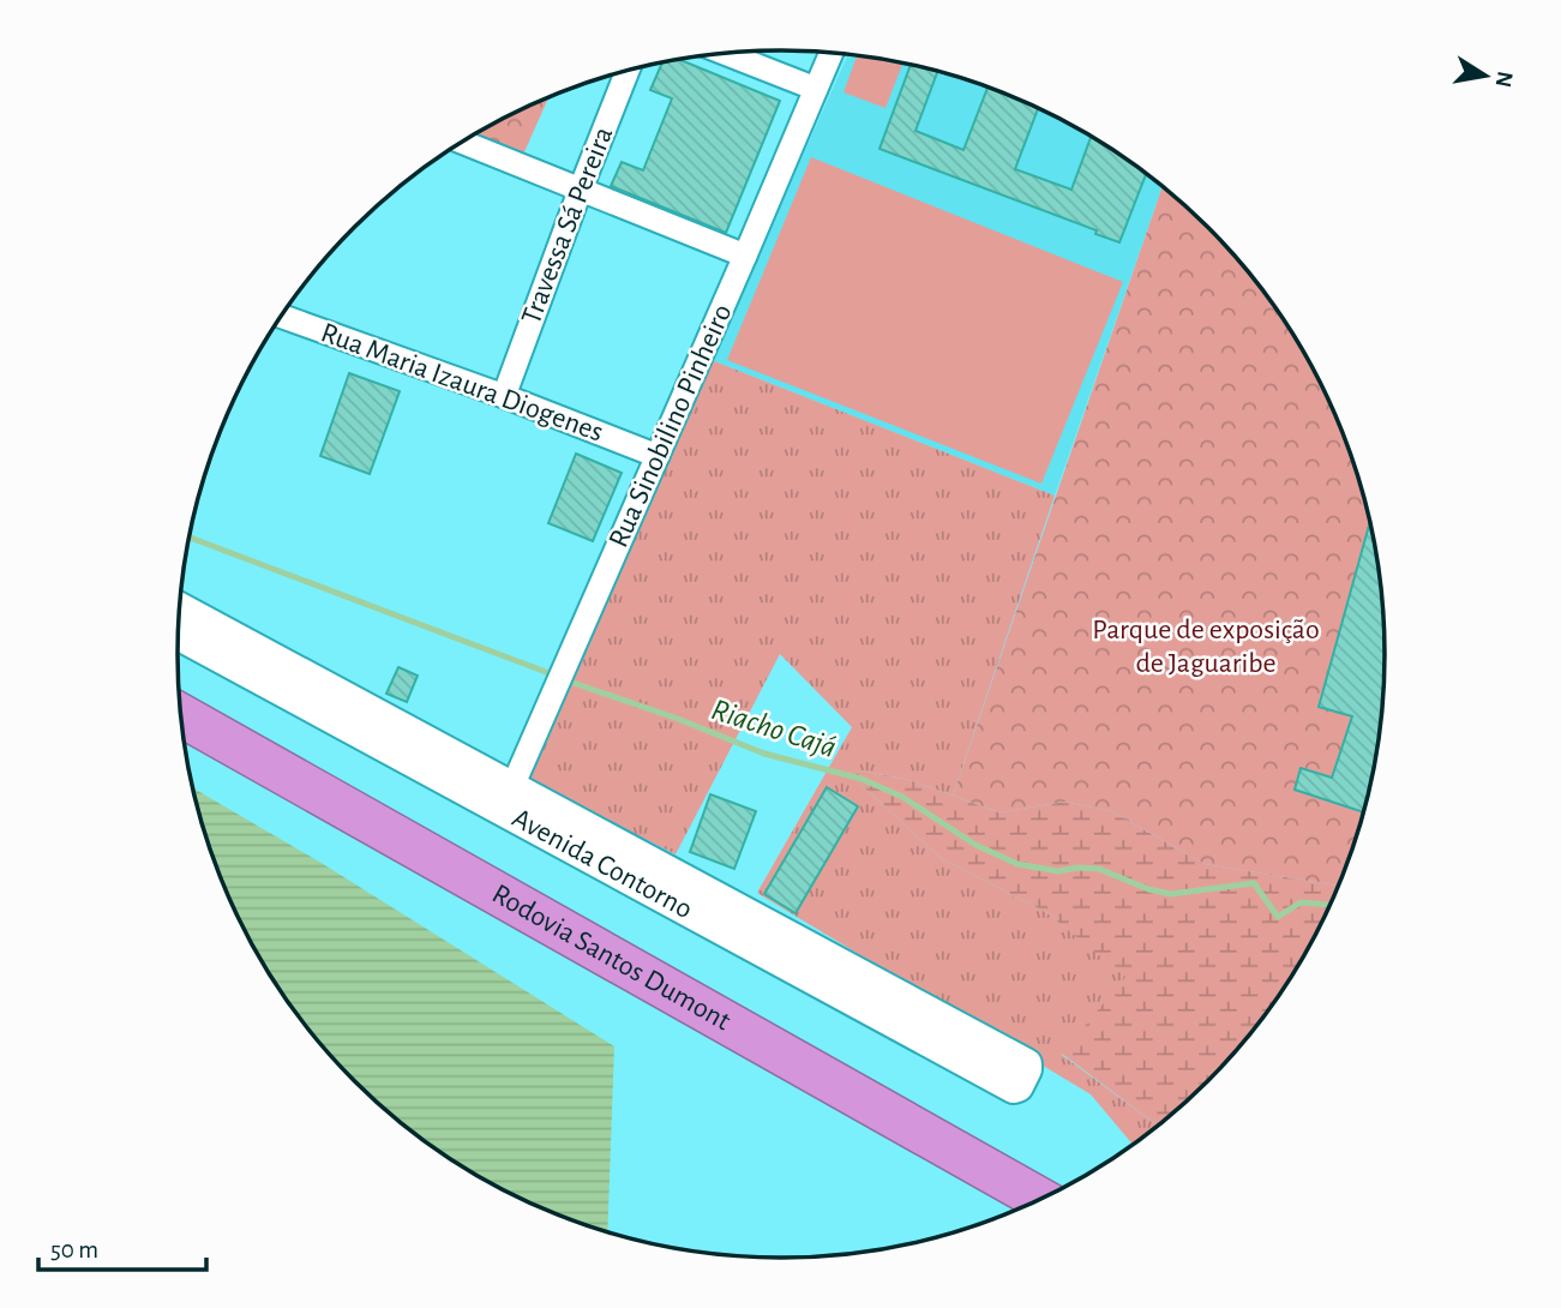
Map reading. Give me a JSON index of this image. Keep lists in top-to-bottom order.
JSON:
{
  "streets": {
    "highway": ["Rodovia Santos Dumont"],
    "street": [
      "Travessa Sá Pereira",
      "Rua Maria Izaura Diogenes",
      "Rua Sinobilino Pinheiro",
      "Avenida Contorno"
    ]
  },
  "crossings": [
    ["Travessa Sá Pereira", "Rua Maria Izaura Diogenes"],
    ["Rua Maria Izaura Diogenes", "Rua Sinobilino Pinheiro"],
    ["Rua Sinobilino Pinheiro", "Avenida Contorno"]
  ],
  "water": ["Riacho Cajá"],
  "parks": ["Parque de exposição de Jaguaribe"],
  "scale_bar": "50 m",
  "north": "right"
}
